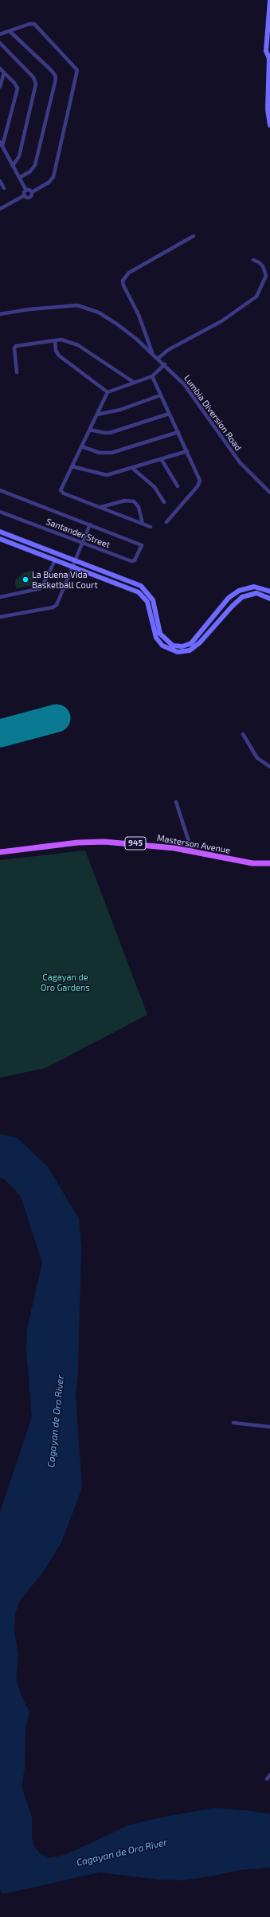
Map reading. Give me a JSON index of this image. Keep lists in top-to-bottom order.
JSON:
{
  "streets": {
    "main road": ["945", "Masterson Avenue"],
    "street": ["Lumbia Diversion Road", "Santander Street"]
  },
  "water": ["Cagayan de Oro River"],
  "parks": ["Cagayan de Oro Gardens"],
  "places": ["La Buena Vida Basketball Court"]
}
